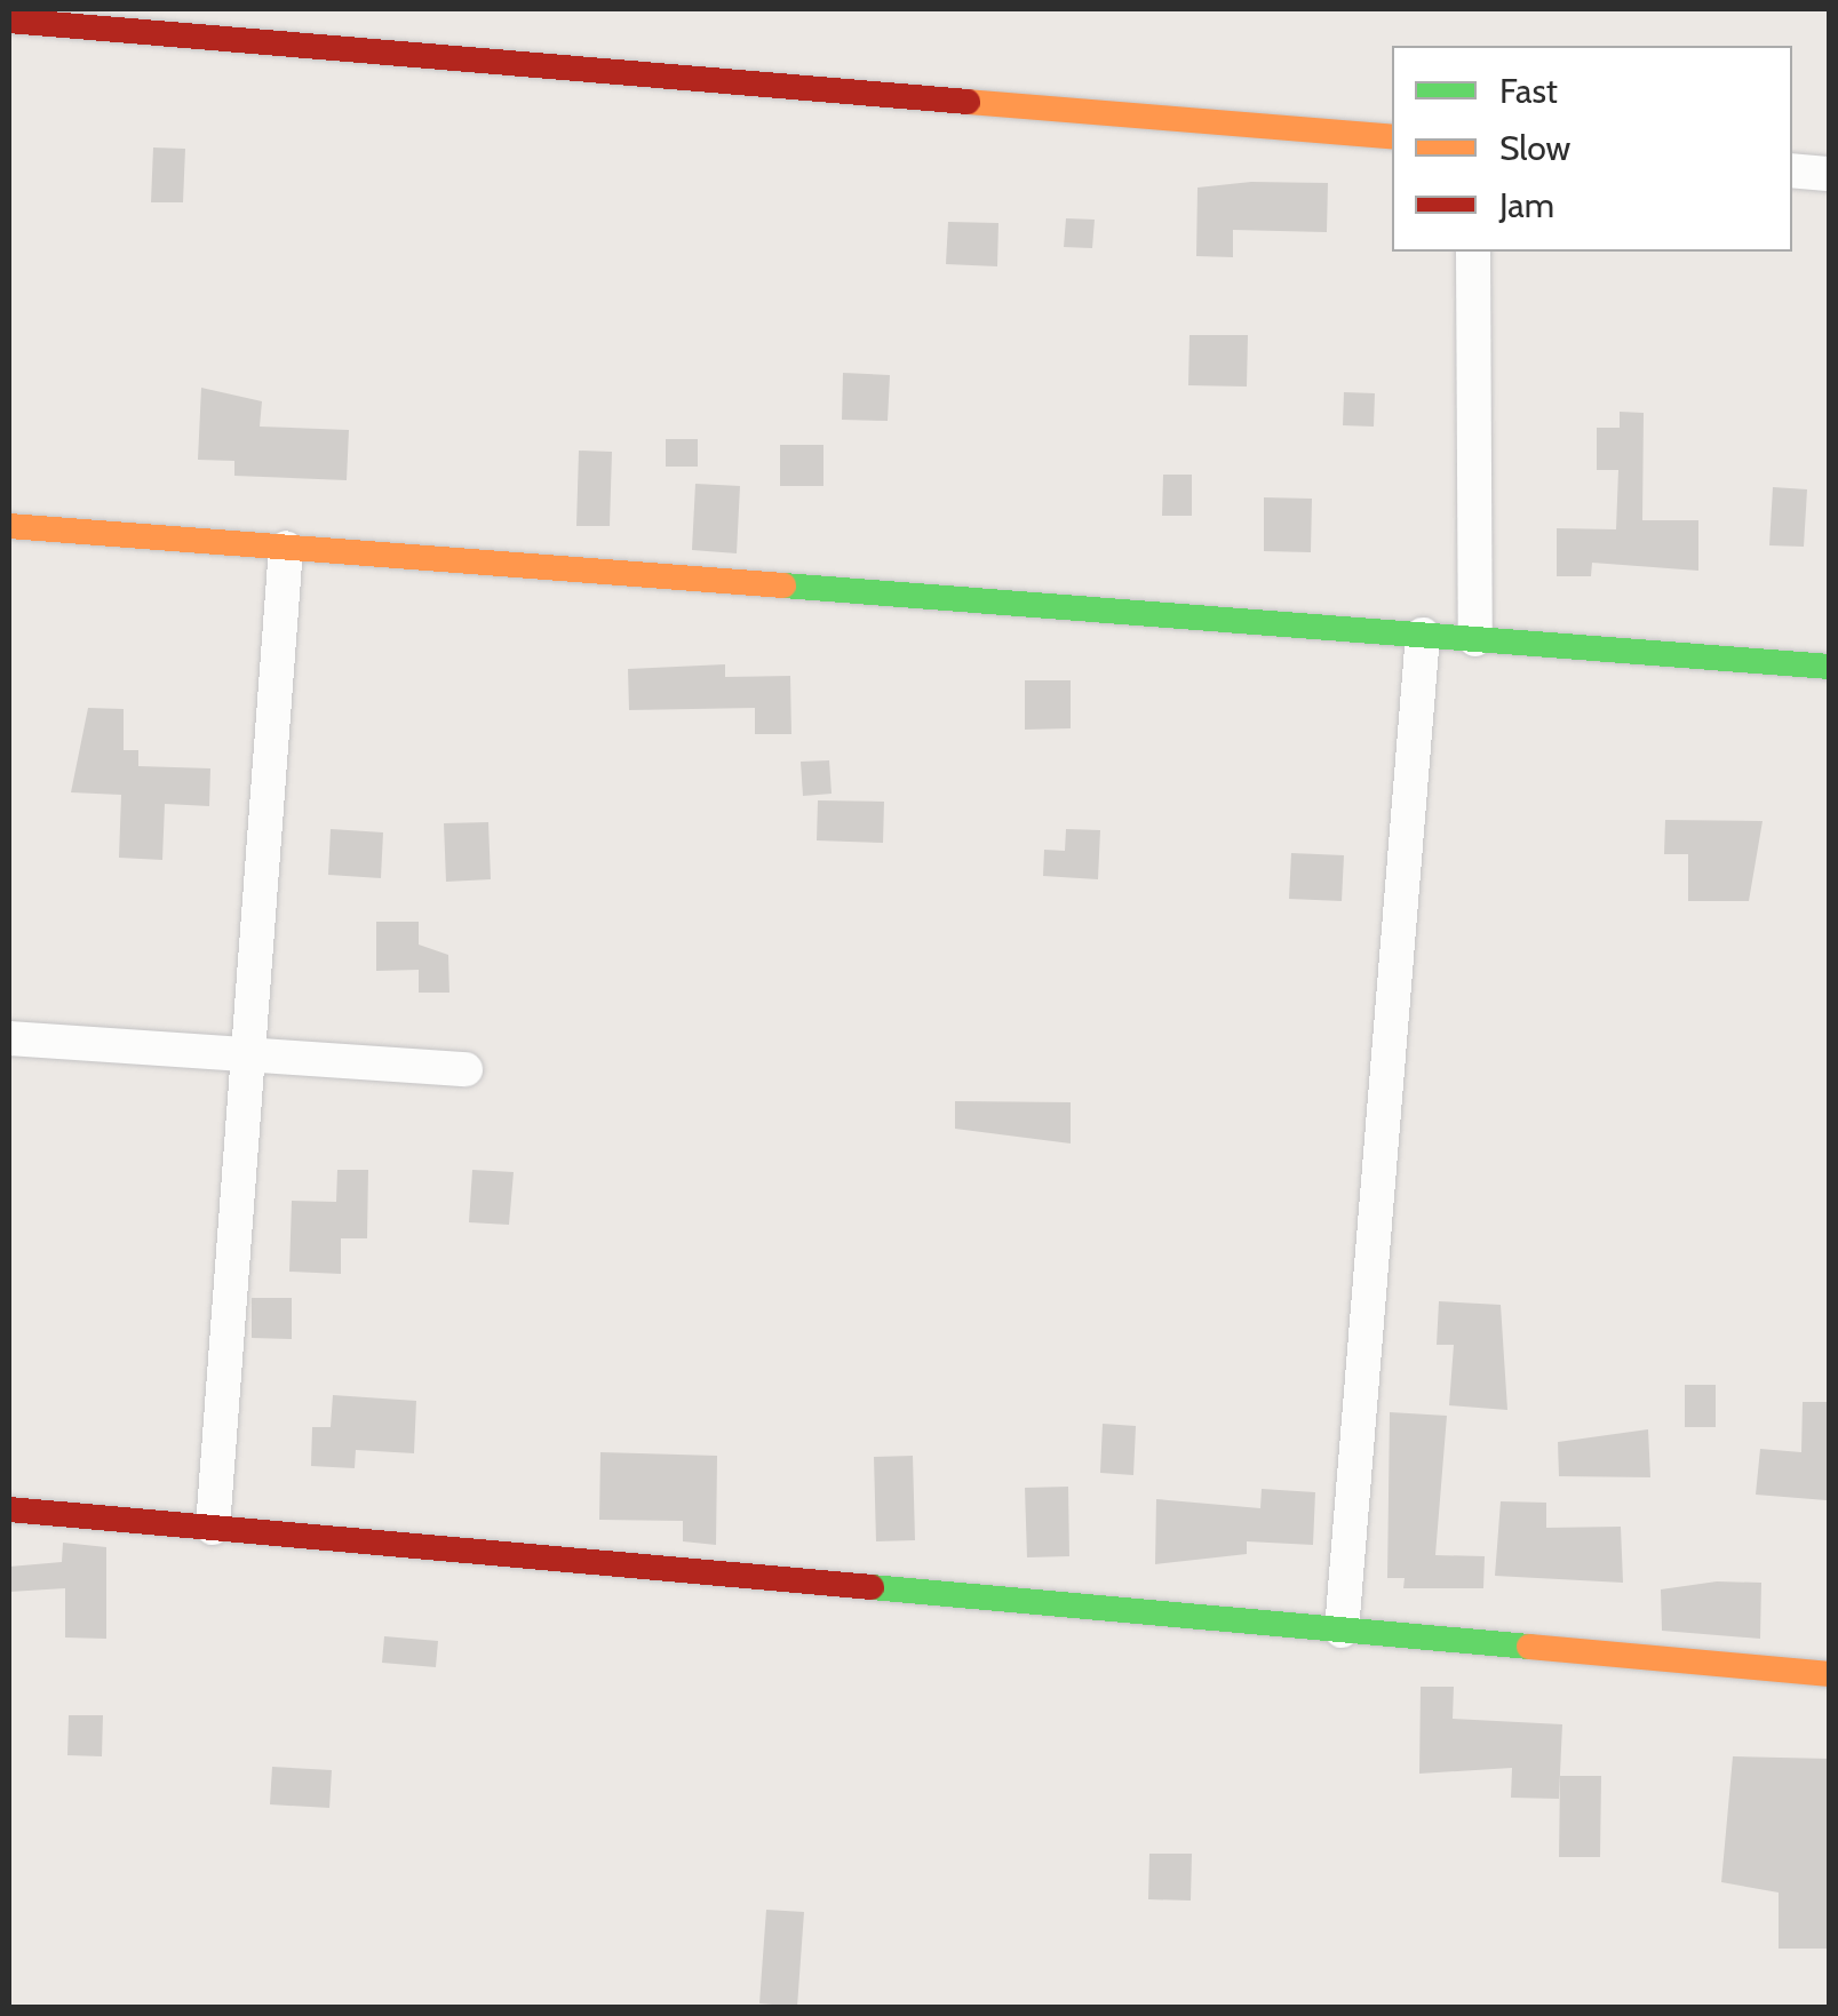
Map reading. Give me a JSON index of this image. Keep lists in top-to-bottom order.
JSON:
{
  "legend": ["Fast", "Slow", "Jam"]
}
